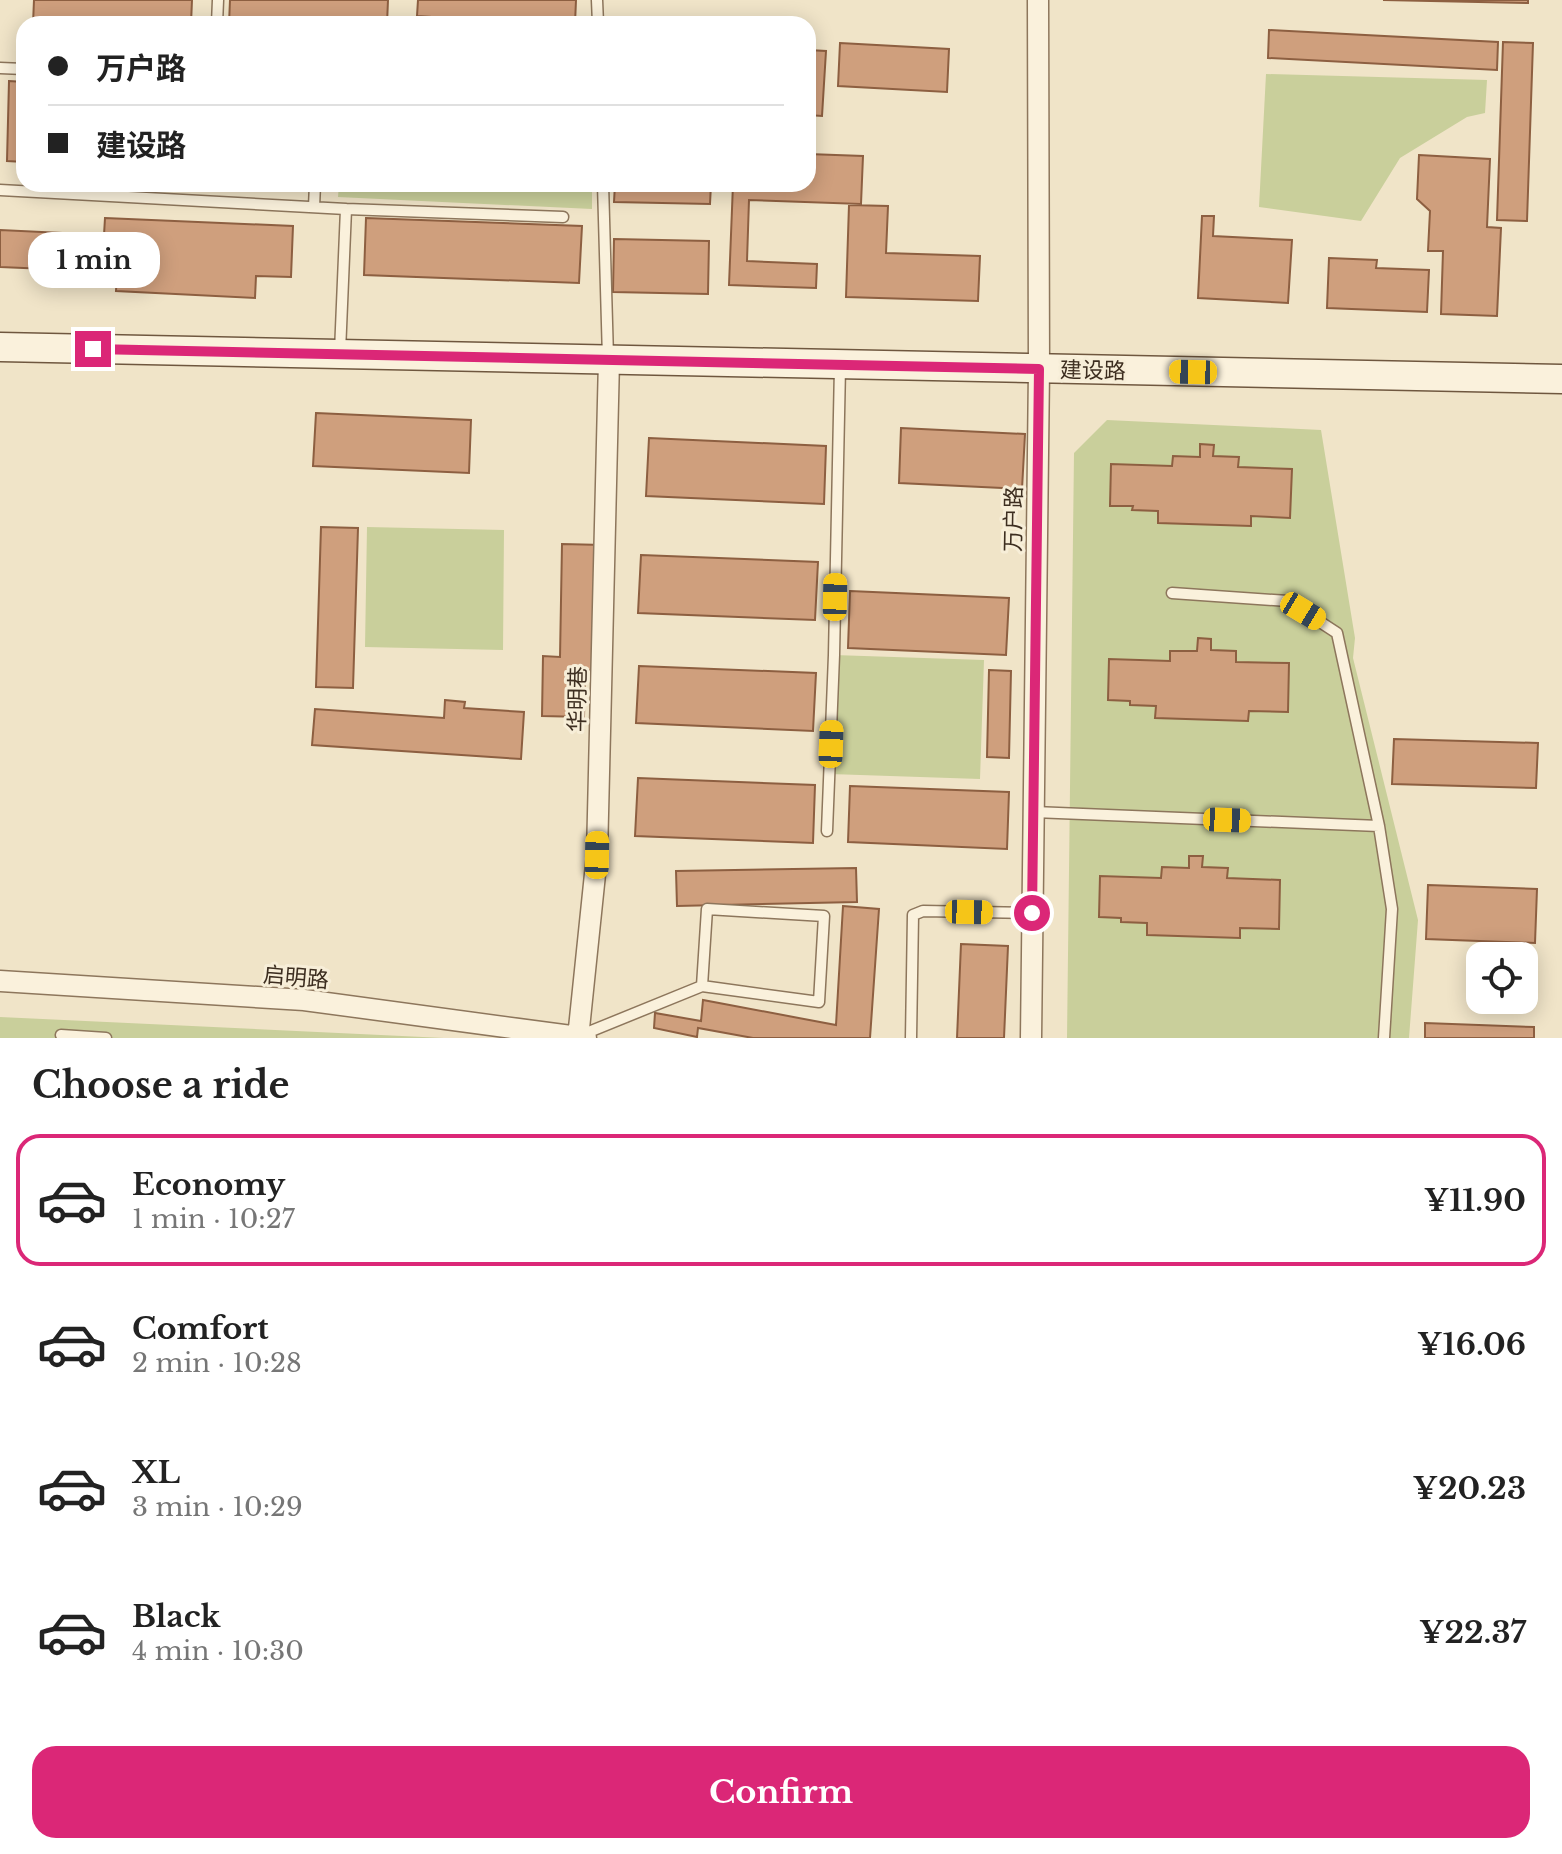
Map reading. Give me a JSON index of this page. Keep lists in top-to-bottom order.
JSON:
{
  "streets": {
    "street": [
      "建设路",
      "万户路",
      "华明巷",
      "启明路"
    ]
  },
  "crossings": [
    ["建设路", "万户路"],
    ["建设路", "华明巷"],
    ["华明巷", "启明路"]
  ],
  "page": {
    "banner": ["万户路", "建设路"],
    "bubble": "1 min",
    "heading": "Choose a ride",
    "list": [
      {
        "name": "Economy",
        "note": "1 min · 10:27",
        "value": "¥11.90"
      },
      {
        "name": "Comfort",
        "note": "2 min · 10:28",
        "value": "¥16.06"
      },
      {
        "name": "XL",
        "note": "3 min · 10:29",
        "value": "¥20.23"
      },
      {
        "name": "Black",
        "note": "4 min · 10:30",
        "value": "¥22.37"
      }
    ],
    "buttons": "Confirm"
  }
}
